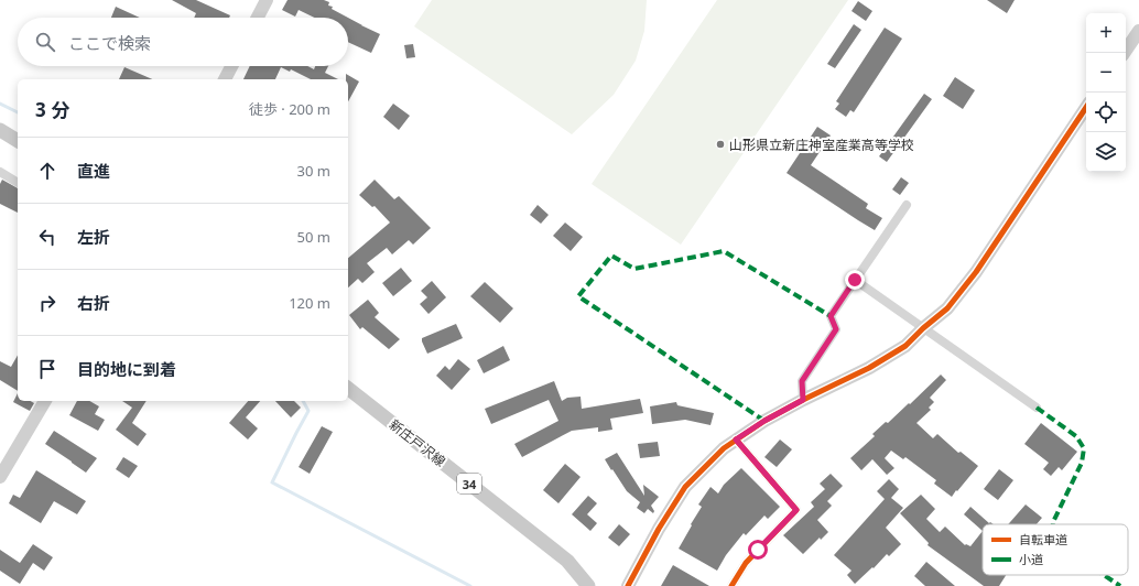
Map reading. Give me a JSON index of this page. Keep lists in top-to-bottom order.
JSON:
{
  "streets": {
    "main road": ["新庄戸沢線", "34"]
  },
  "places": ["山形県立新庄神室産業高等学校"],
  "legend": ["自転車道", "小道"],
  "page": {
    "map_buttons": ["+", "−"],
    "search": "ここで検索",
    "heading": ["3 分", "徒歩 · 200 m"],
    "list": [
      ["直進", "30 m"],
      ["左折", "50 m"],
      ["右折", "120 m"],
      "目的地に到着"
    ]
  }
}
